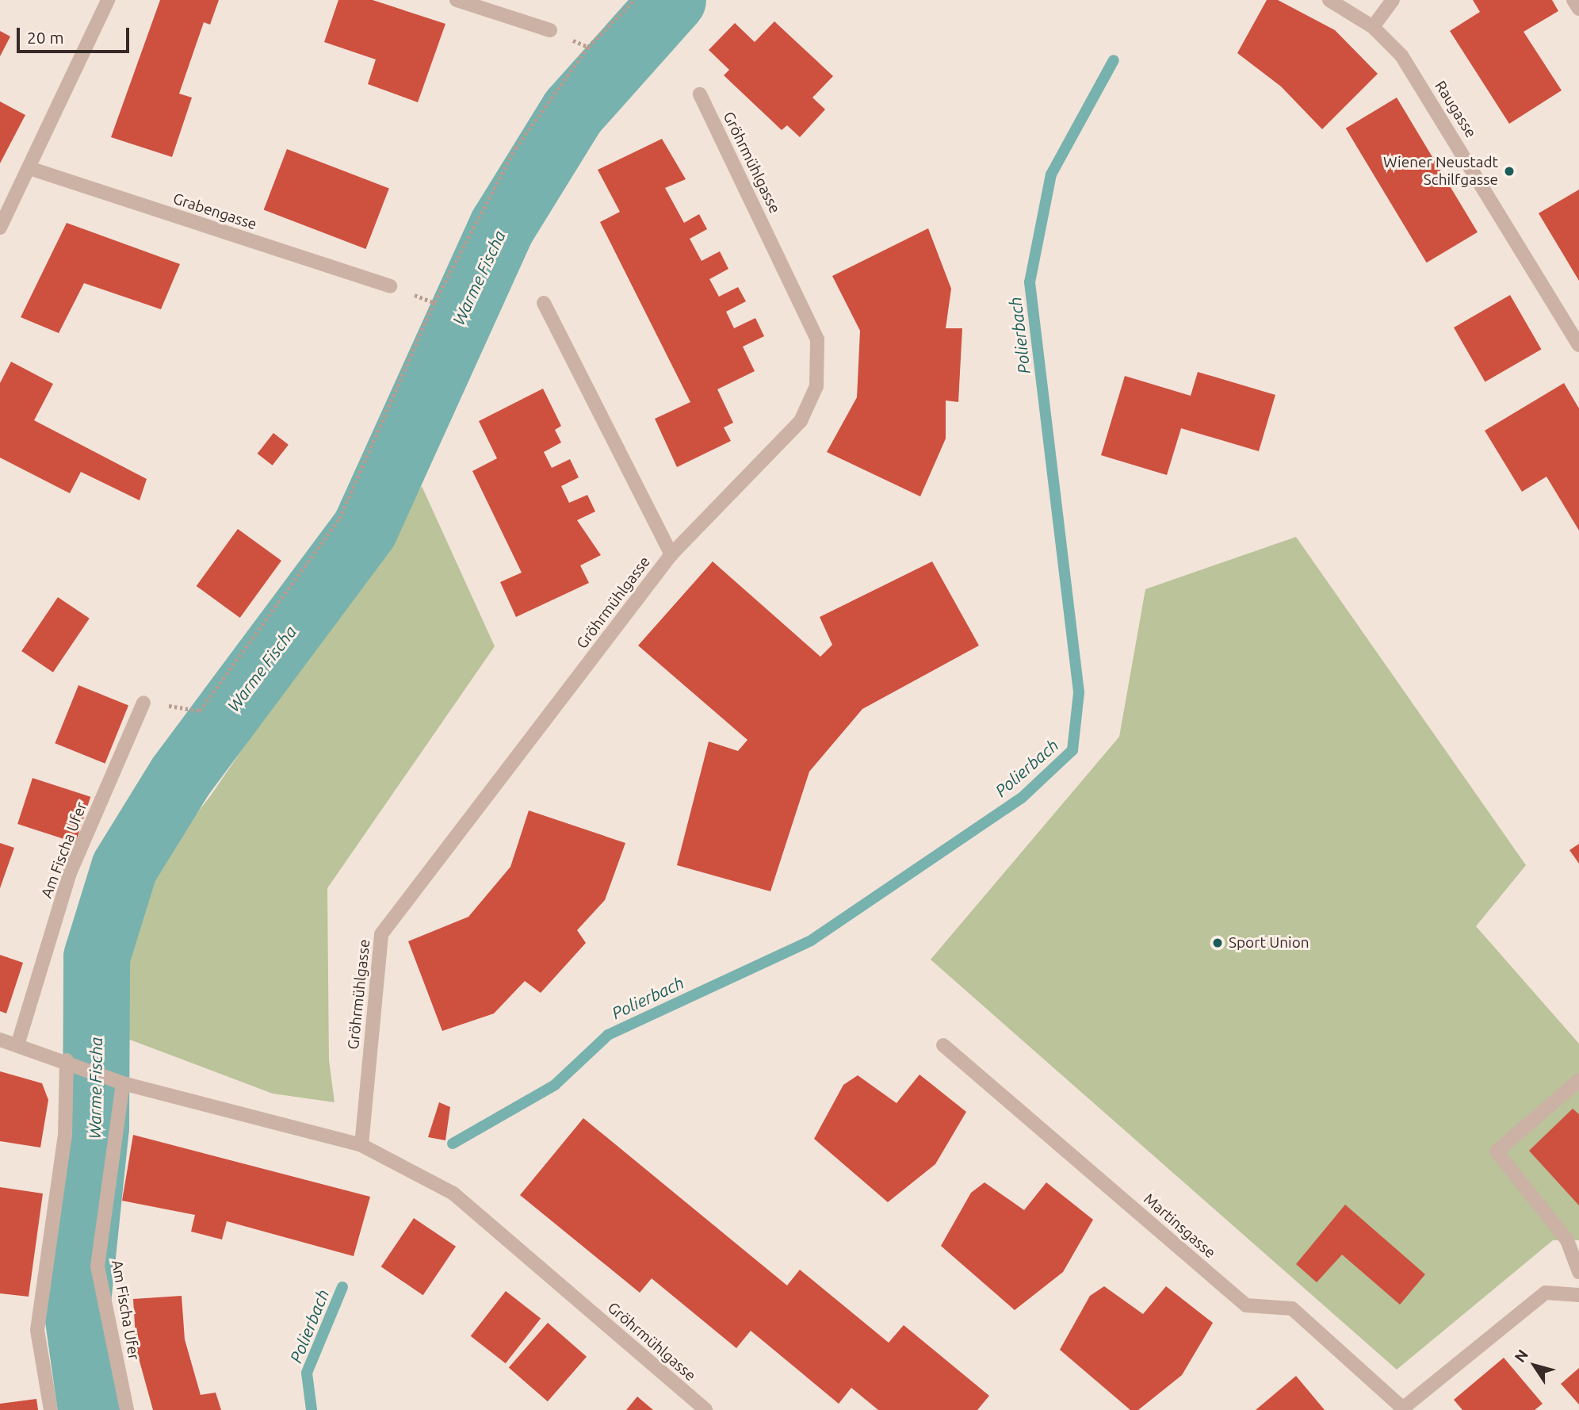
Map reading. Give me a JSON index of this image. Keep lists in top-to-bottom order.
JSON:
{
  "streets": {
    "street": [
      "Raugasse",
      "Gröhrmühlgasse",
      "Grabengasse",
      "Am Fischa Ufer",
      "Martinsgasse"
    ]
  },
  "crossings": [
    ["Gröhrmühlgasse", "Am Fischa Ufer"]
  ],
  "water": ["Warme Fischa", "Polierbach"],
  "places": ["Wiener Neustadt Schilfgasse", "Sport Union"],
  "scale_bar": "20 m",
  "north": "top left"
}
